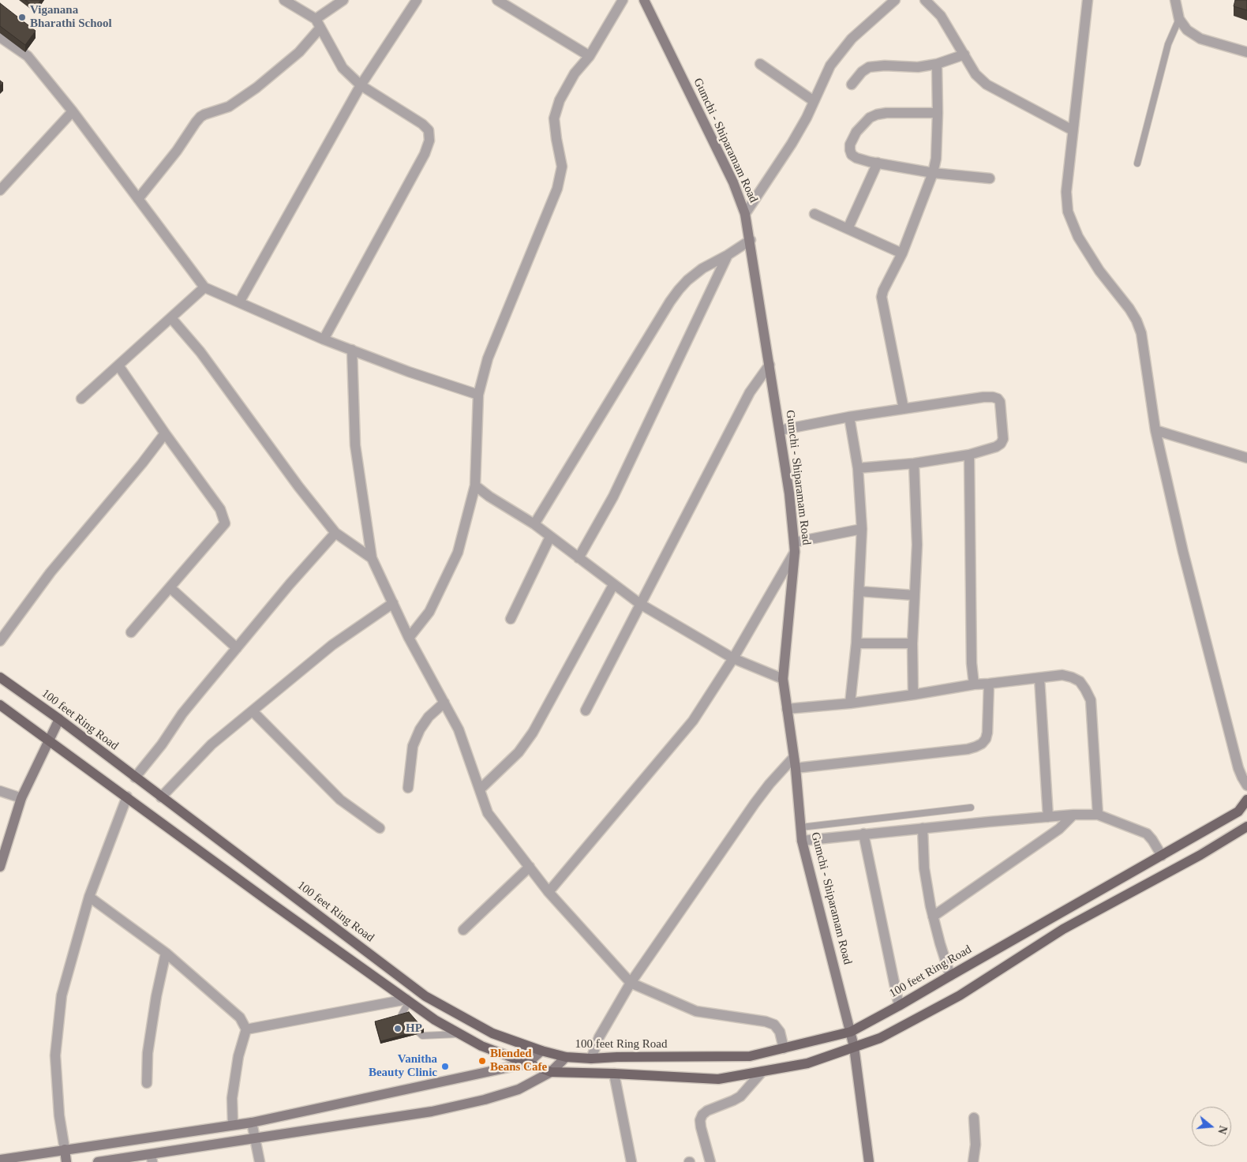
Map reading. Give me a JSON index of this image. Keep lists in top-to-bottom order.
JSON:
{
  "streets": {
    "main road": ["100 feet Ring Road"],
    "street": ["Gumchi - Shiparamam Road"]
  },
  "crossings": [
    ["Gumchi - Shiparamam Road", "100 feet Ring Road"]
  ],
  "places": [
    "Viganana Bharathi School",
    "HP",
    "Blended Beans Cafe",
    "Vanitha Beauty Clinic"
  ],
  "north": "right"
}
